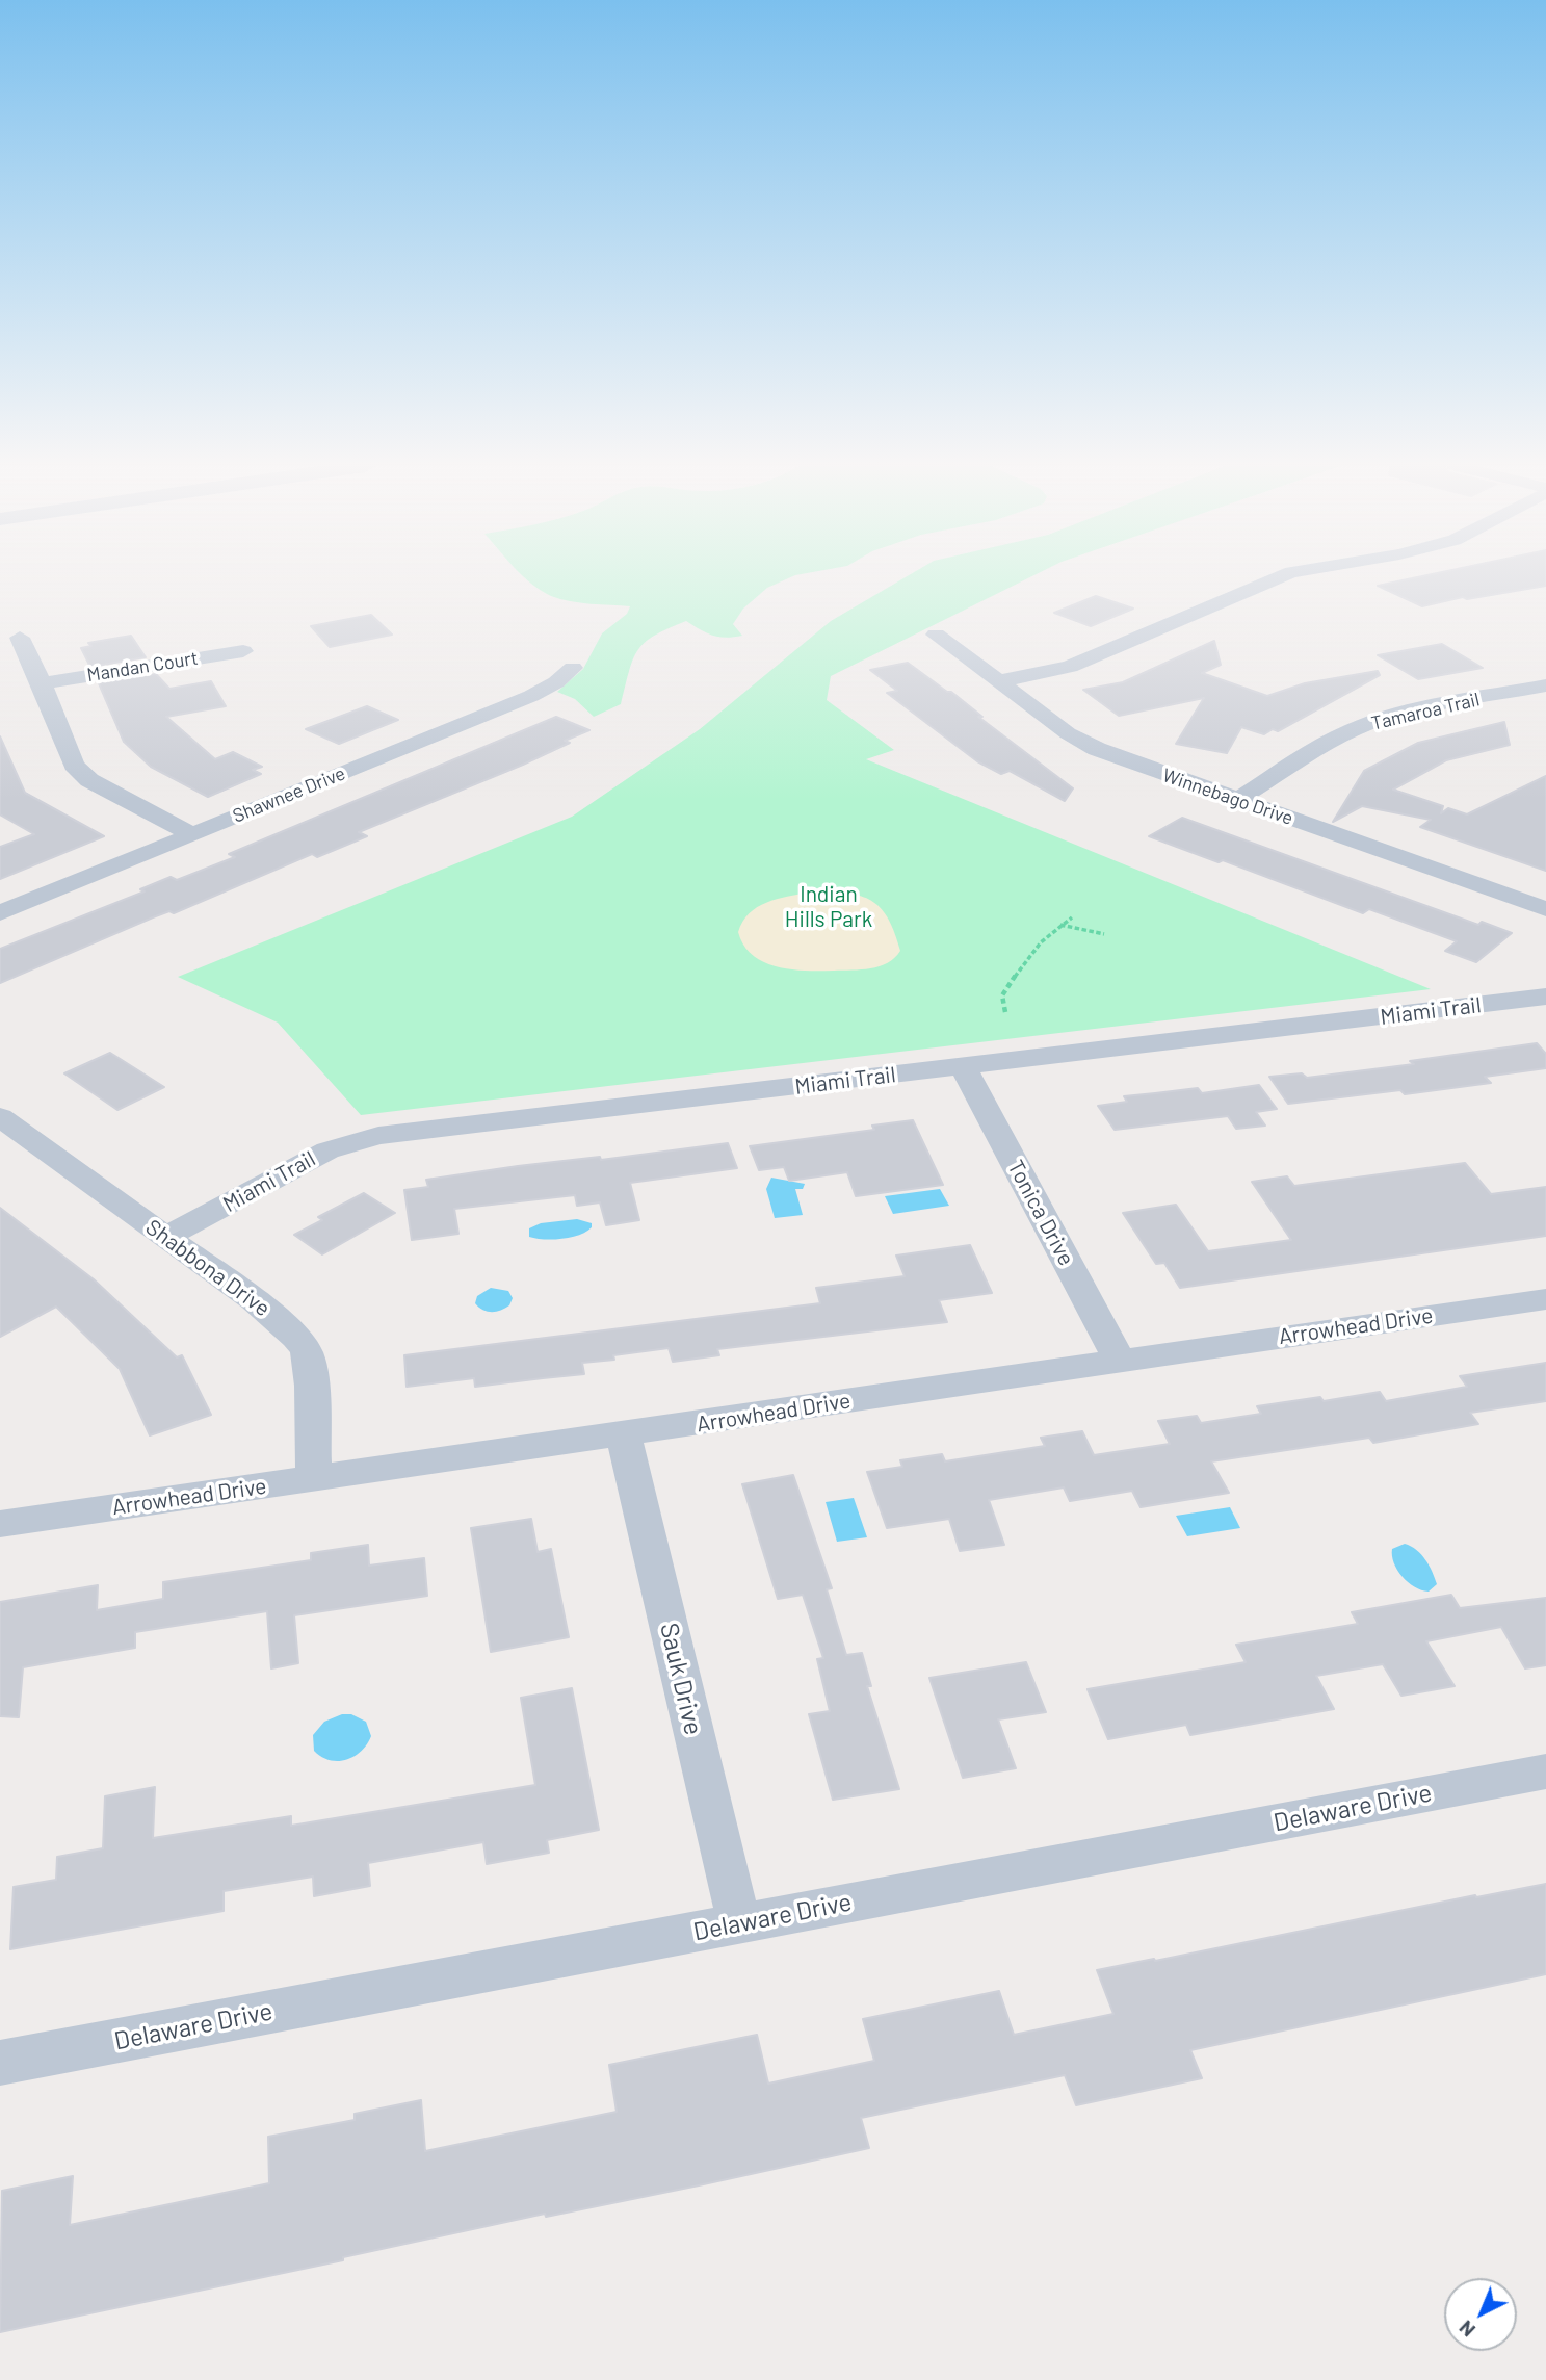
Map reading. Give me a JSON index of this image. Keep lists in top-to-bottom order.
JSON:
{
  "streets": {
    "street": [
      "Mandan Court",
      "Tamaroa Trail",
      "Shawnee Drive",
      "Winnebago Drive",
      "Miami Trail",
      "Tonica Drive",
      "Shabbona Drive",
      "Arrowhead Drive",
      "Sauk Drive",
      "Delaware Drive"
    ]
  },
  "crossings": [
    ["Tamaroa Trail", "Winnebago Drive"],
    ["Miami Trail", "Tonica Drive"],
    ["Miami Trail", "Shabbona Drive"],
    ["Tonica Drive", "Arrowhead Drive"],
    ["Shabbona Drive", "Arrowhead Drive"],
    ["Arrowhead Drive", "Sauk Drive"],
    ["Sauk Drive", "Delaware Drive"]
  ],
  "parks": ["Indian Hills Park"],
  "north": "bottom left"
}
